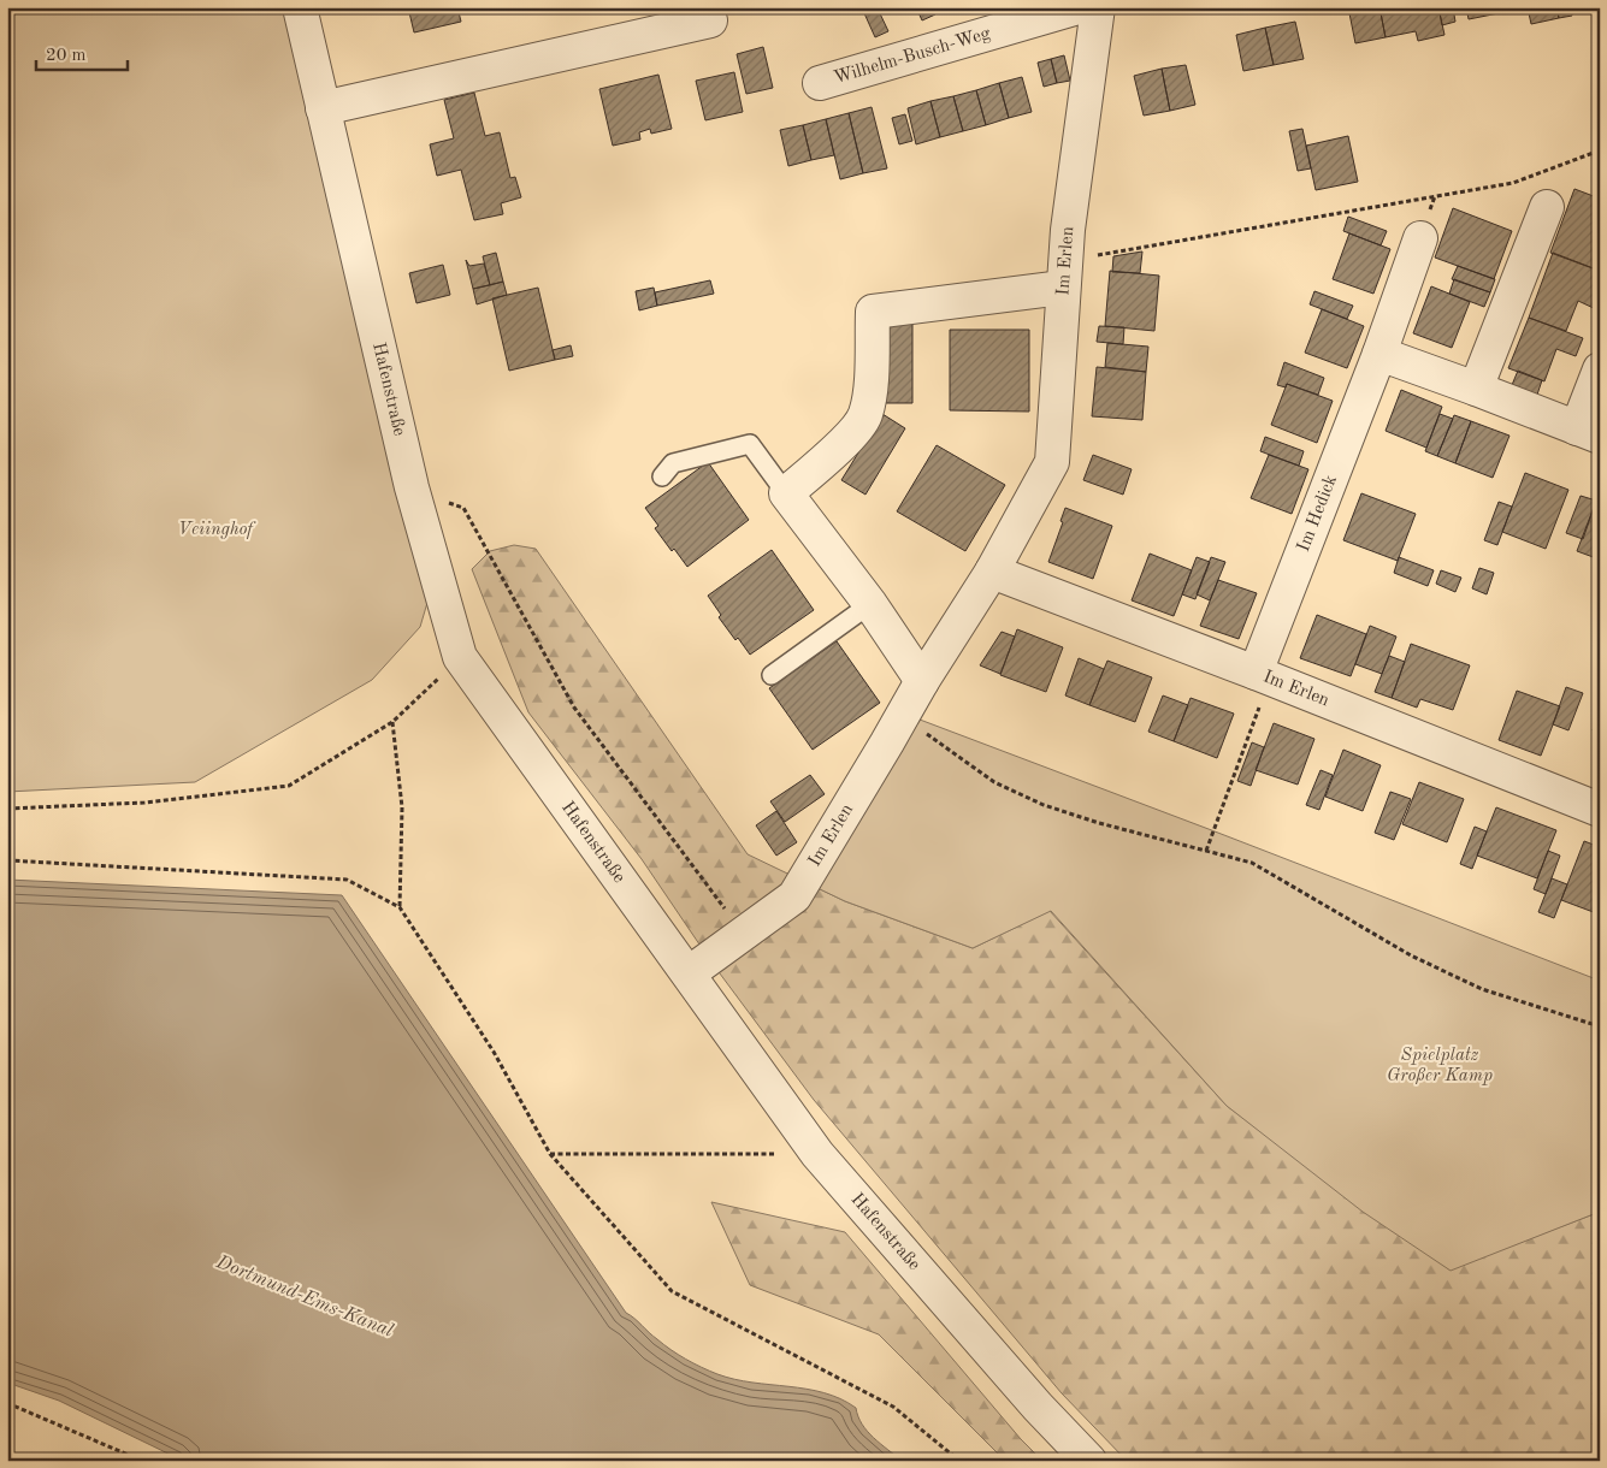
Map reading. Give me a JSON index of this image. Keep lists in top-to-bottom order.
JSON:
{
  "streets": {
    "street": [
      "Wilhelm-Busch-Weg",
      "Im Erlen",
      "Hafenstraße",
      "Im Hedick"
    ]
  },
  "crossings": [
    ["Wilhelm-Busch-Weg", "Im Erlen"],
    ["Im Erlen", "Hafenstraße"],
    ["Im Erlen", "Im Hedick"]
  ],
  "water": ["Dortmund-Ems-Kanal"],
  "parks": ["Veiinghof", "Spielplatz Großer Kamp"],
  "scale_bar": "20 m"
}
